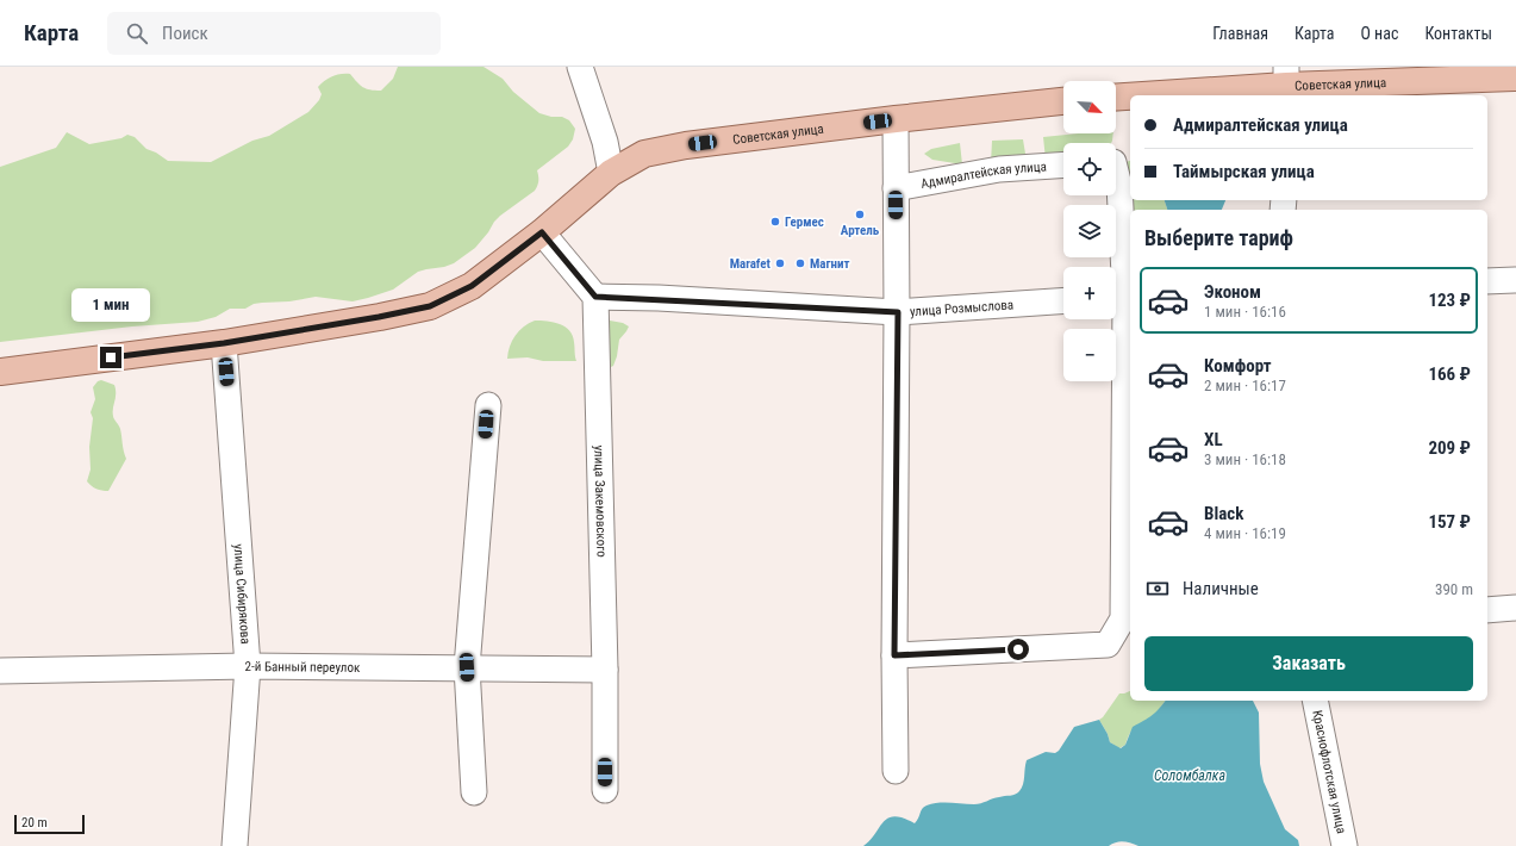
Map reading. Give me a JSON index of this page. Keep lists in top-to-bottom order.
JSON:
{
  "streets": {
    "main road": ["Советская улица"],
    "street": [
      "Адмиралтейская улица",
      "улица Розмыслова",
      "улица Закемовского",
      "улица Сибирякова",
      "2-й Банный переулок",
      "Краснофлотская улица"
    ]
  },
  "crossings": [
    ["Советская улица", "улица Сибирякова"],
    ["улица Розмыслова", "улица Закемовского"],
    ["улица Закемовского", "2-й Банный переулок"],
    ["улица Сибирякова", "2-й Банный переулок"]
  ],
  "water": ["Соломбалка"],
  "places": [
    "Артель",
    "Гермес",
    "Marafet",
    "Магнит"
  ],
  "scale_bar": "20 m",
  "north": "bottom right",
  "page": {
    "header": "Карта",
    "search": "Поиск",
    "nav": [
      "Главная",
      "Карта",
      "О нас",
      "Контакты"
    ],
    "map_buttons": ["+", "−"],
    "banner": ["Адмиралтейская улица", "Таймырская улица"],
    "heading": "Выберите тариф",
    "list": [
      {
        "name": "Эконом",
        "note": "1 мин · 16:16",
        "value": "123 ₽"
      },
      {
        "name": "Комфорт",
        "note": "2 мин · 16:17",
        "value": "166 ₽"
      },
      {
        "name": "XL",
        "note": "3 мин · 16:18",
        "value": "209 ₽"
      },
      {
        "name": "Black",
        "note": "4 мин · 16:19",
        "value": "157 ₽"
      }
    ],
    "bubble": "1 мин",
    "pay": ["Наличные", "390 m"],
    "buttons": "Заказать",
    "scale": "20 m"
  }
}
